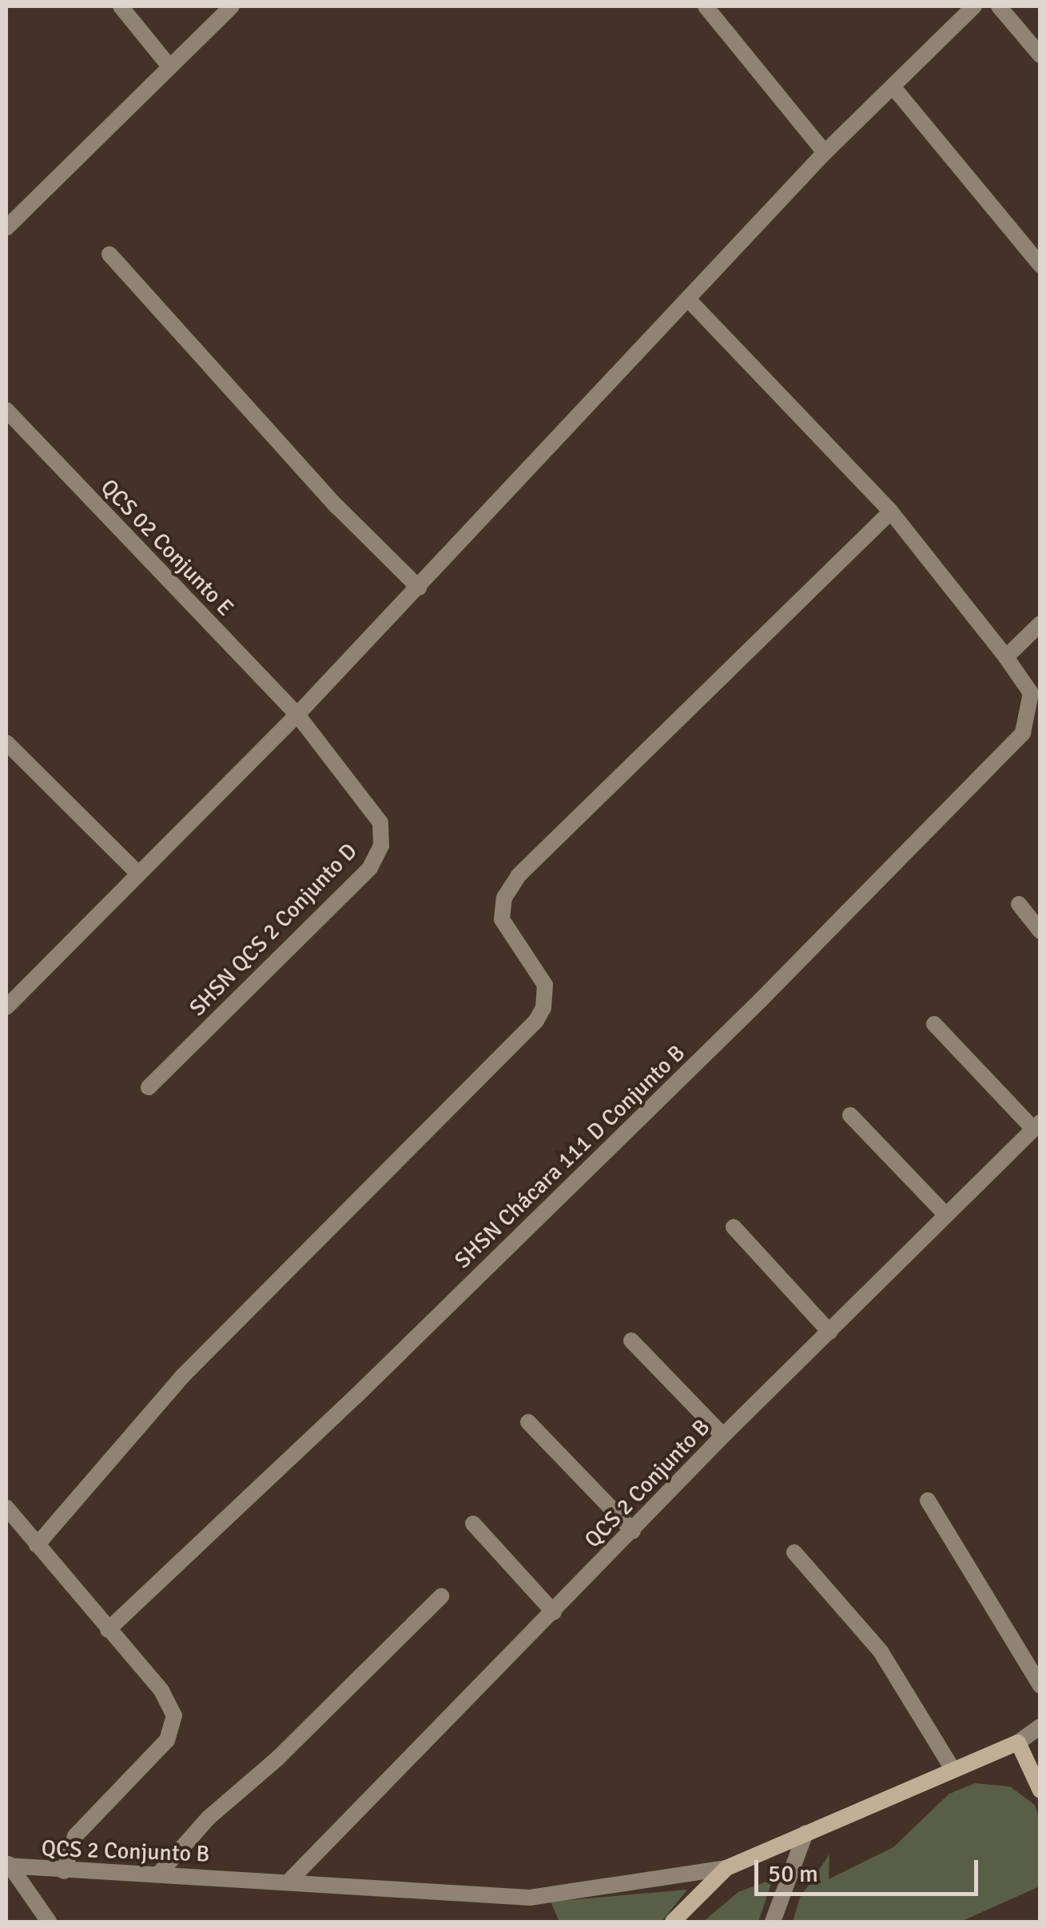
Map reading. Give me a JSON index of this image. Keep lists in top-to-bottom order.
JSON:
{
  "streets": {
    "street": [
      "QCS 02 Conjunto E",
      "SHSN QCS 2 Conjunto D",
      "SHSN Chácara 111 D Conjunto B",
      "QCS 2 Conjunto B"
    ]
  },
  "crossings": [
    ["QCS 02 Conjunto E", "SHSN QCS 2 Conjunto D"]
  ],
  "scale_bar": "50 m"
}
